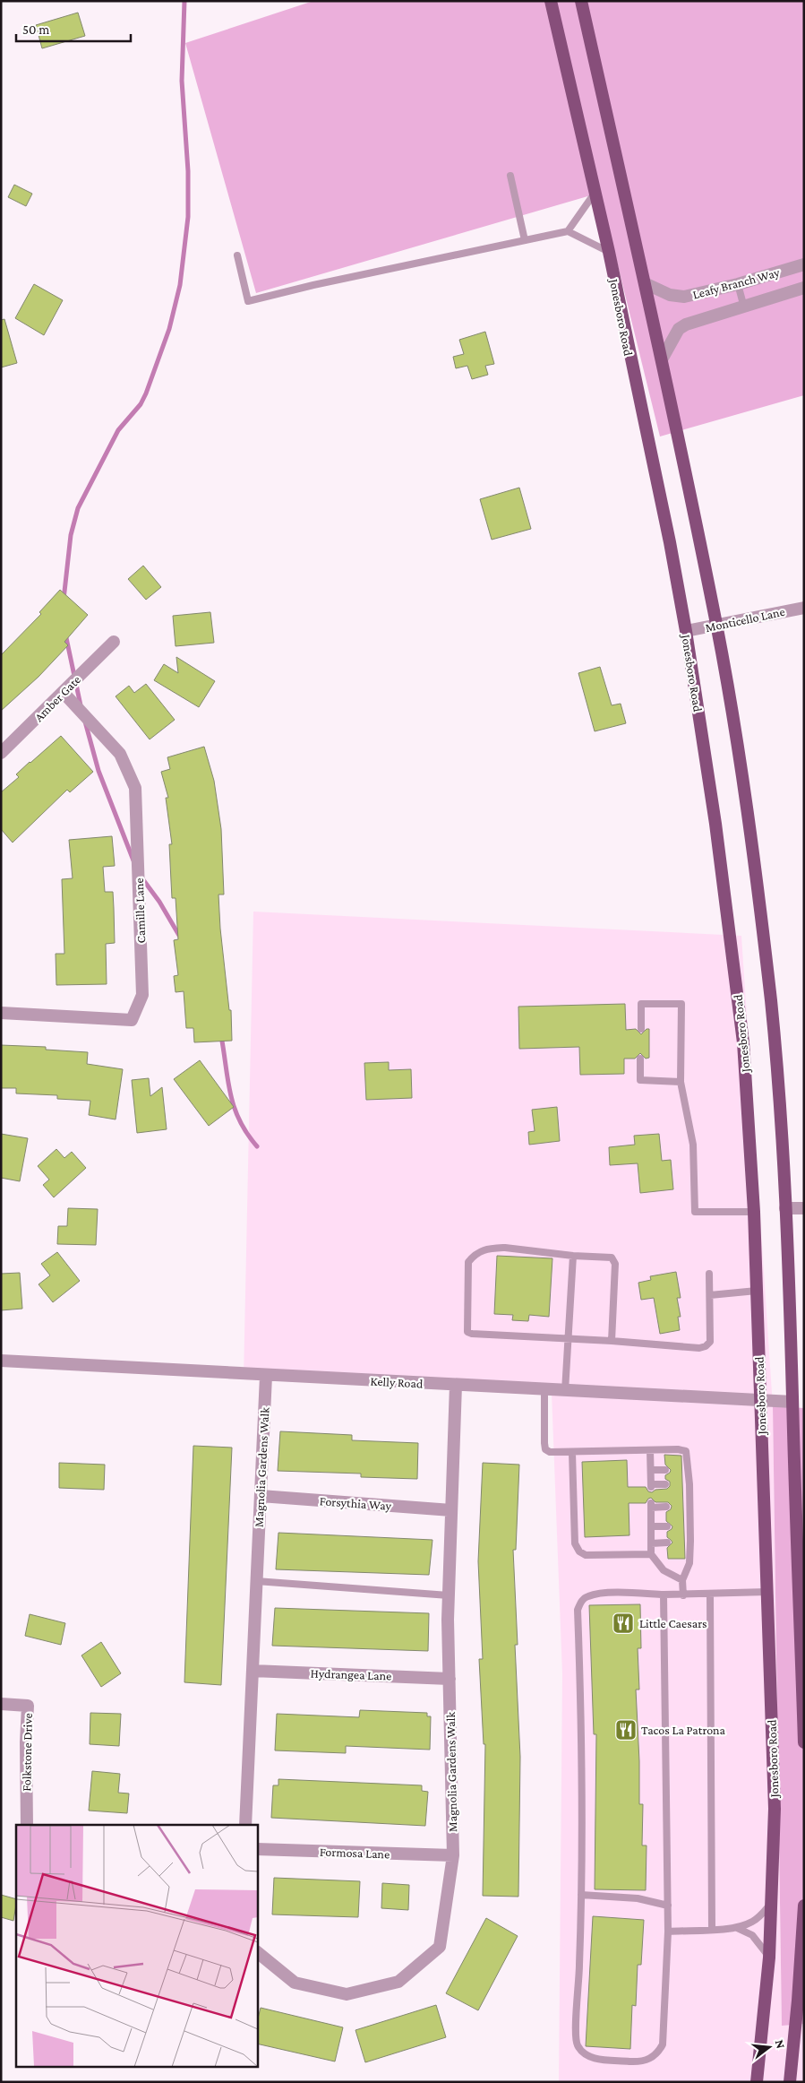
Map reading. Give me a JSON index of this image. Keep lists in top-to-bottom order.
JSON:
{
  "streets": {
    "main road": ["Jonesboro Road"],
    "street": [
      "Leafy Branch Way",
      "Monticello Lane",
      "Amber Gate",
      "Camille Lane",
      "Kelly Road",
      "Magnolia Gardens Walk",
      "Forsythia Way",
      "Hydrangea Lane",
      "Folkstone Drive",
      "Formosa Lane"
    ]
  },
  "crossings": [
    ["Jonesboro Road", "Monticello Lane"],
    ["Jonesboro Road", "Kelly Road"],
    ["Amber Gate", "Camille Lane"],
    ["Kelly Road", "Magnolia Gardens Walk"],
    ["Magnolia Gardens Walk", "Forsythia Way"],
    ["Magnolia Gardens Walk", "Hydrangea Lane"],
    ["Magnolia Gardens Walk", "Formosa Lane"]
  ],
  "places": {
    "restaurant": ["Little Caesars", "Tacos La Patrona"]
  },
  "scale_bar": "50 m",
  "north": "right"
}
